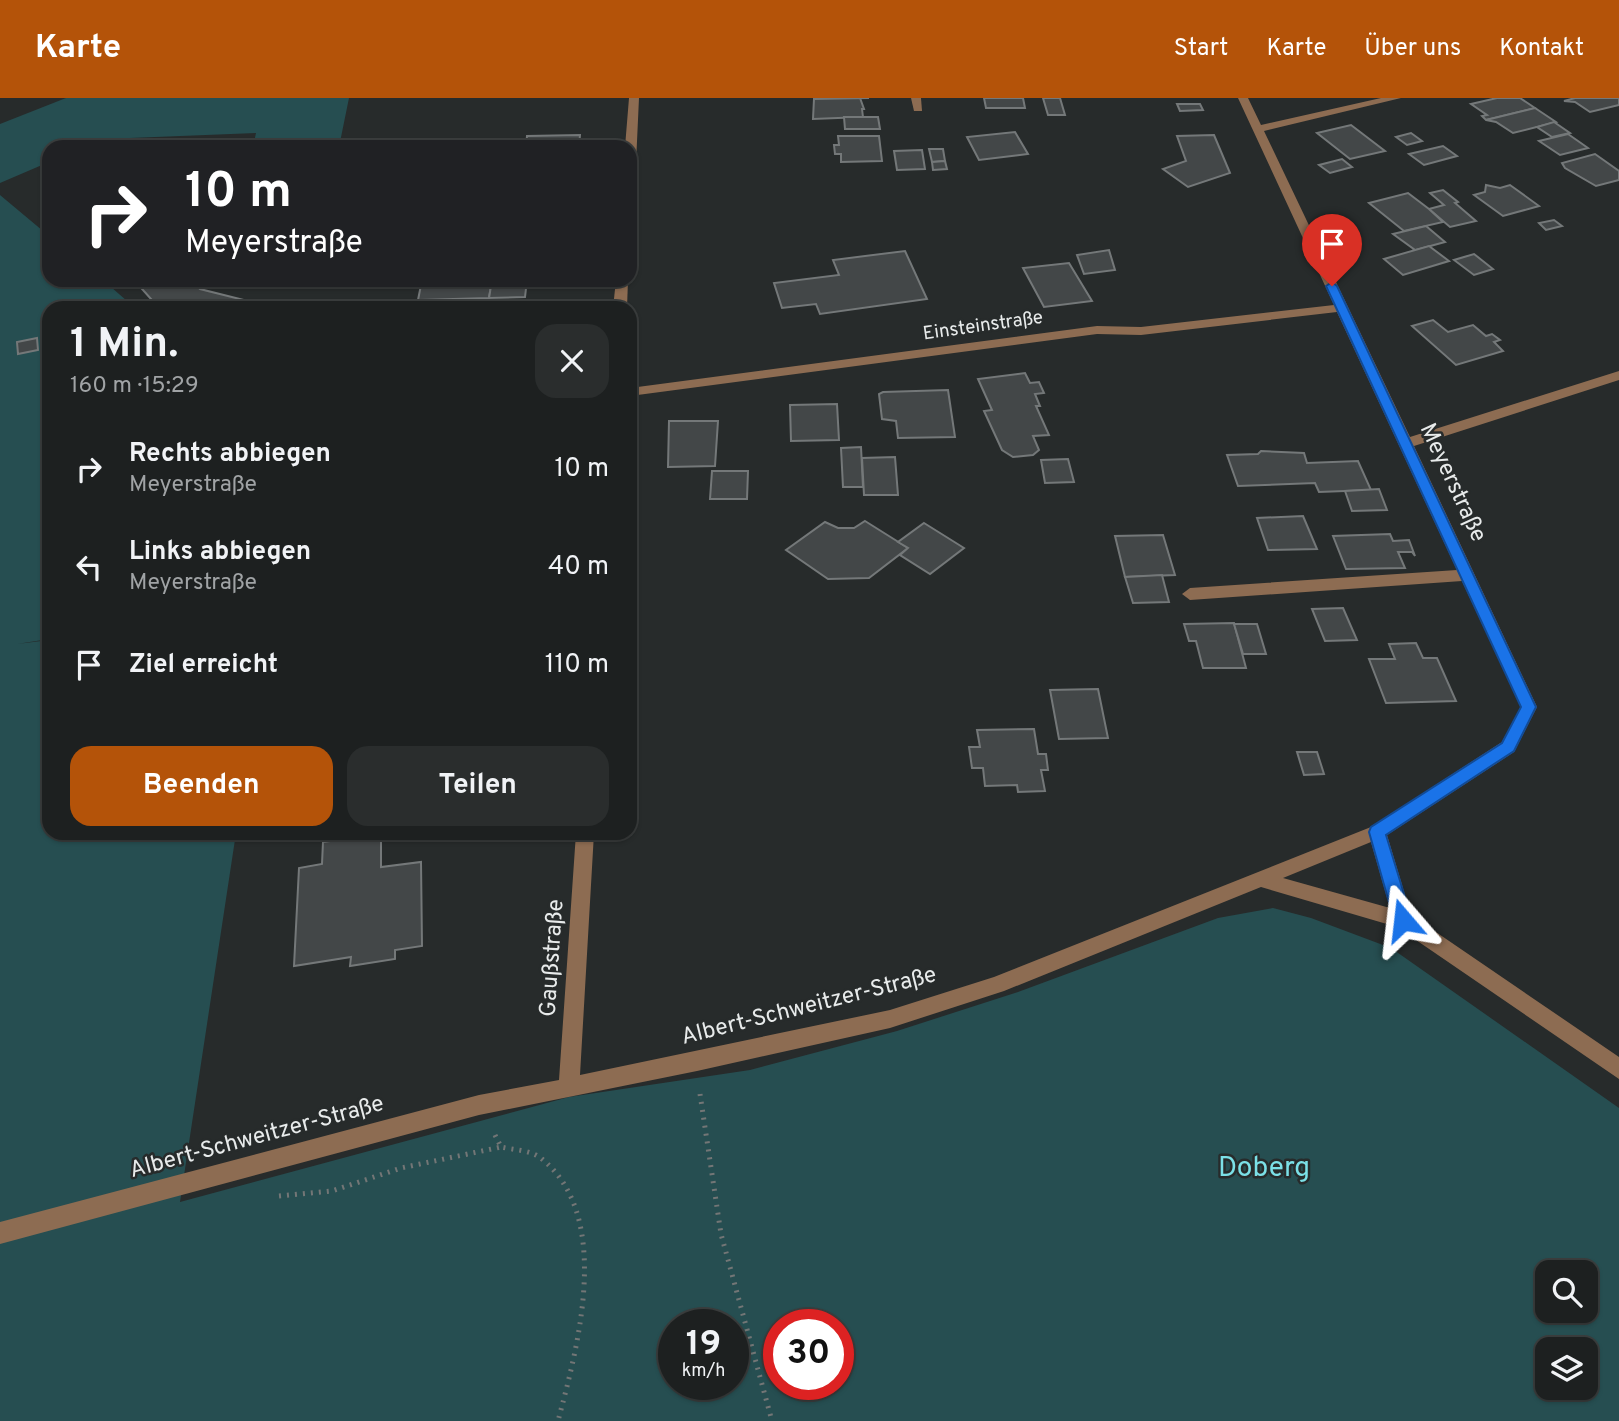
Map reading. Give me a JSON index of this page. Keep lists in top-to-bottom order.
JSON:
{
  "streets": {
    "street": [
      "Einsteinstraße",
      "Meyerstraße",
      "Gaußstraße",
      "Albert-Schweitzer-Straße"
    ]
  },
  "crossings": [
    ["Einsteinstraße", "Meyerstraße"],
    ["Meyerstraße", "Albert-Schweitzer-Straße"],
    ["Gaußstraße", "Albert-Schweitzer-Straße"]
  ],
  "parks": ["Doberg"],
  "page": {
    "header": "Karte",
    "nav": [
      "Start",
      "Karte",
      "Über uns",
      "Kontakt"
    ],
    "turn": ["10 m", "Meyerstraße"],
    "heading": ["1 Min.", "160 m · 15:29"],
    "list": [
      {
        "name": "Rechts abbiegen",
        "note": "Meyerstraße",
        "value": "10 m"
      },
      {
        "name": "Links abbiegen",
        "note": "Meyerstraße",
        "value": "40 m"
      },
      {
        "name": "Ziel erreicht",
        "value": "110 m"
      }
    ],
    "buttons": ["Beenden", "Teilen"],
    "speed": "19 km/h",
    "limit": "30"
  }
}
